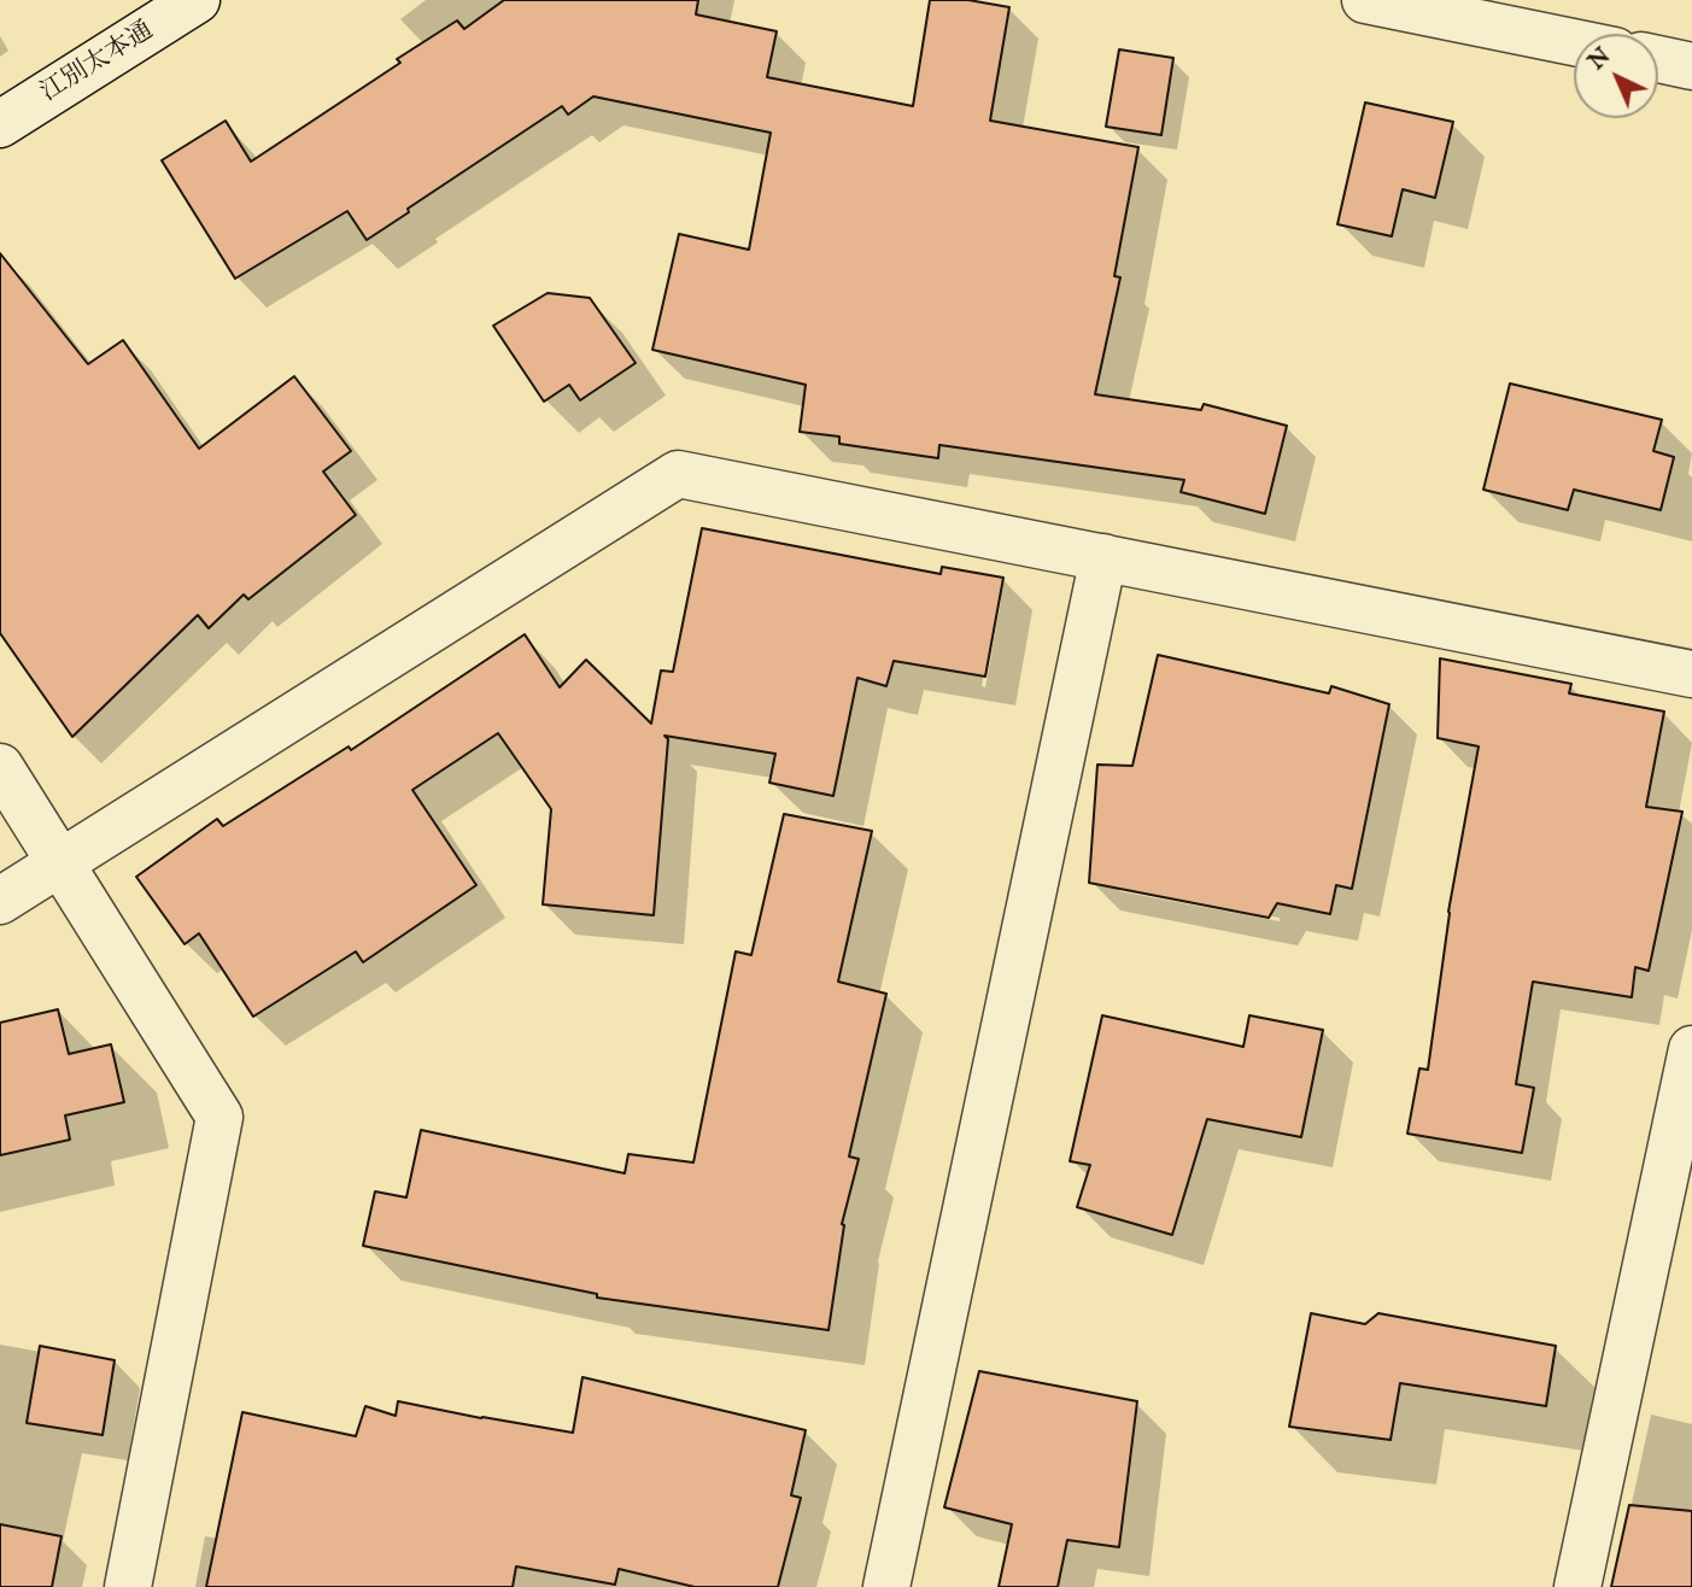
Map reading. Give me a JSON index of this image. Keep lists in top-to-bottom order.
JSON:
{
  "streets": {
    "street": ["江別太本通"]
  },
  "north": "top left"
}
